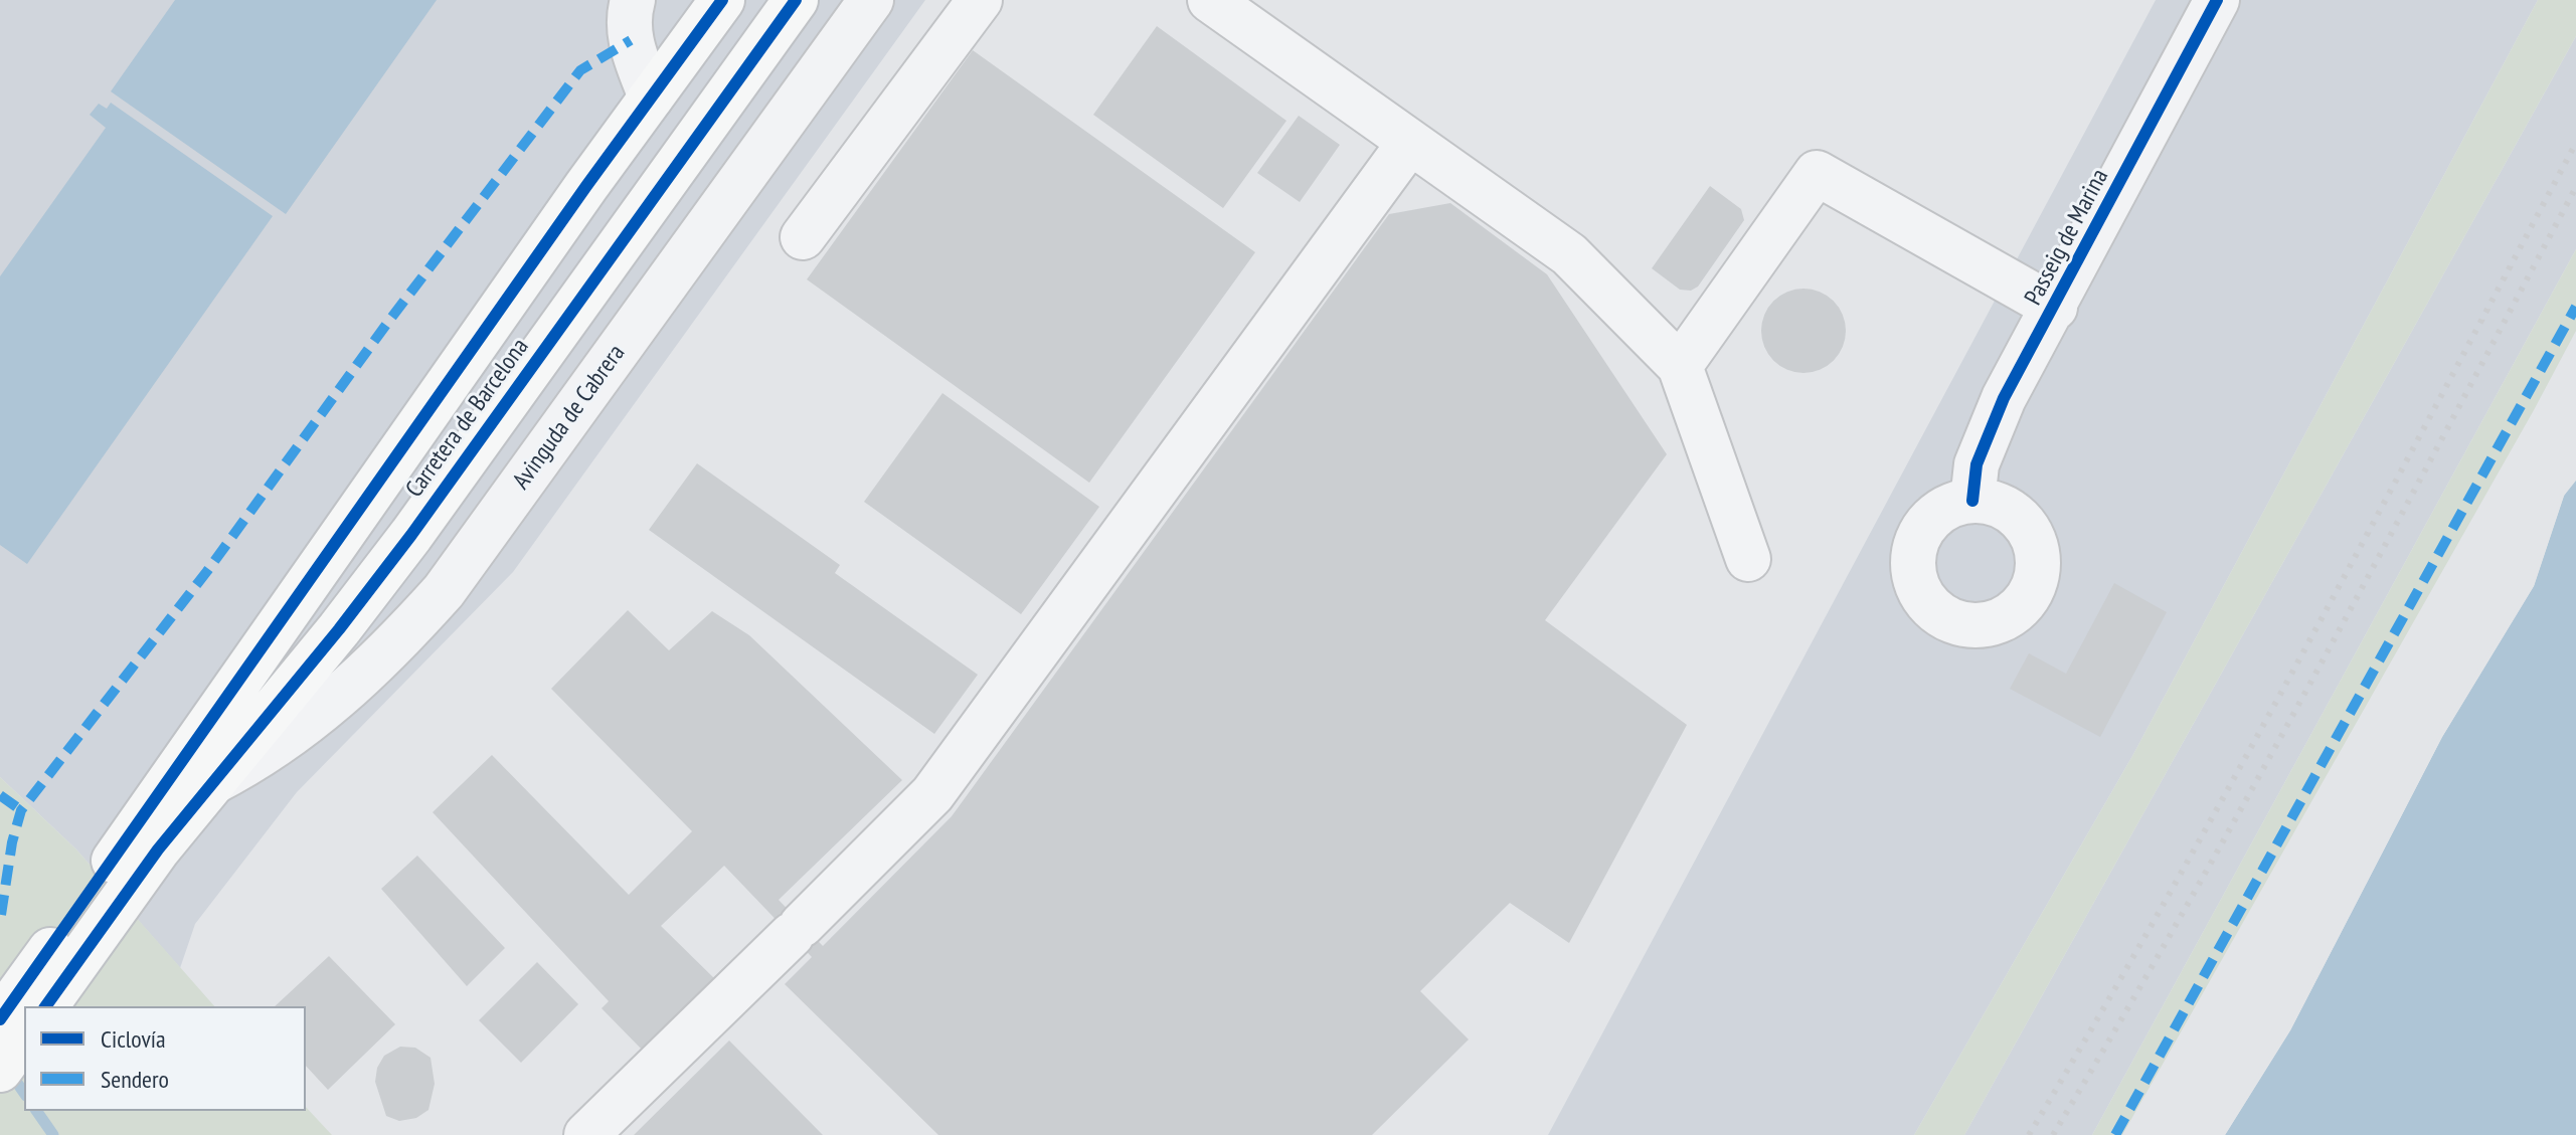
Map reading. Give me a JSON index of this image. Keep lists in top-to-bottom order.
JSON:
{
  "streets": {
    "main road": ["Carretera de Barcelona"],
    "street": ["Passeig de Marina", "Avinguda de Cabrera"]
  },
  "crossings": [
    ["Avinguda de Cabrera", "Carretera de Barcelona"]
  ],
  "legend": ["Ciclovía", "Sendero"]
}
